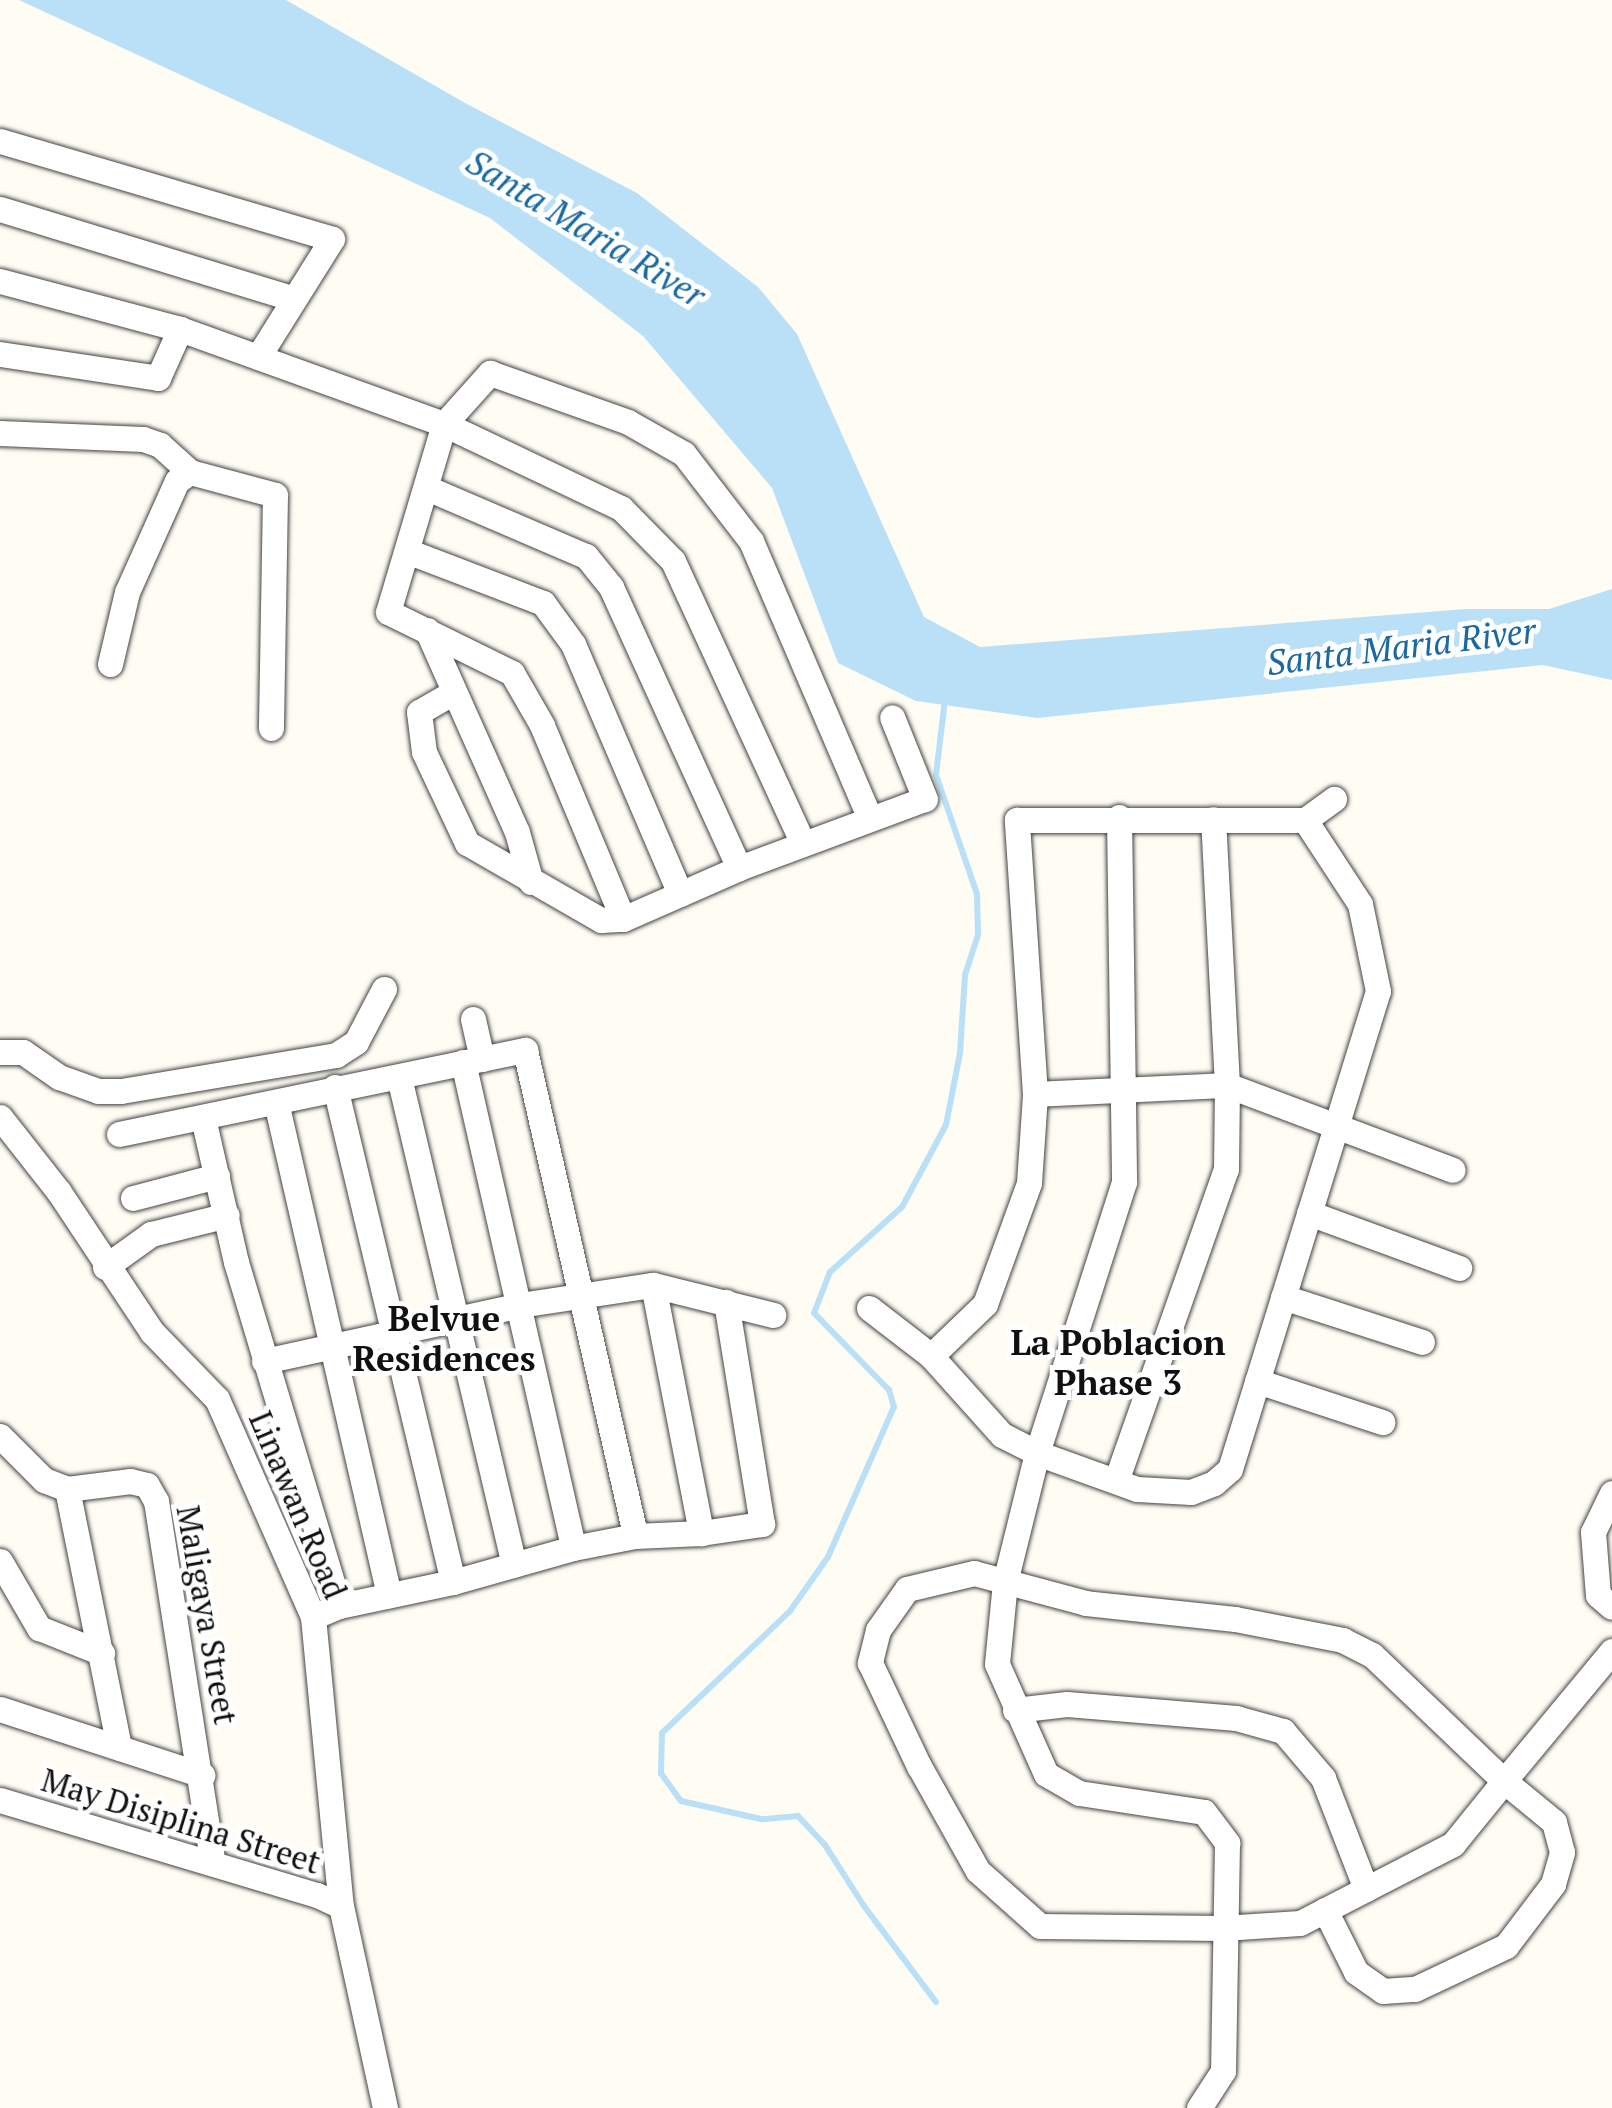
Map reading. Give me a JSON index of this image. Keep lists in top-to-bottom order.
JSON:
{
  "streets": {
    "street": ["Linawan Road", "Maligaya Street", "May Disiplina Street"]
  },
  "crossings": [
    ["Linawan Road", "May Disiplina Street"],
    ["Maligaya Street", "May Disiplina Street"]
  ],
  "districts": ["Belvue Residences", "La Poblacion Phase 3"],
  "water": ["Santa Maria River"]
}
